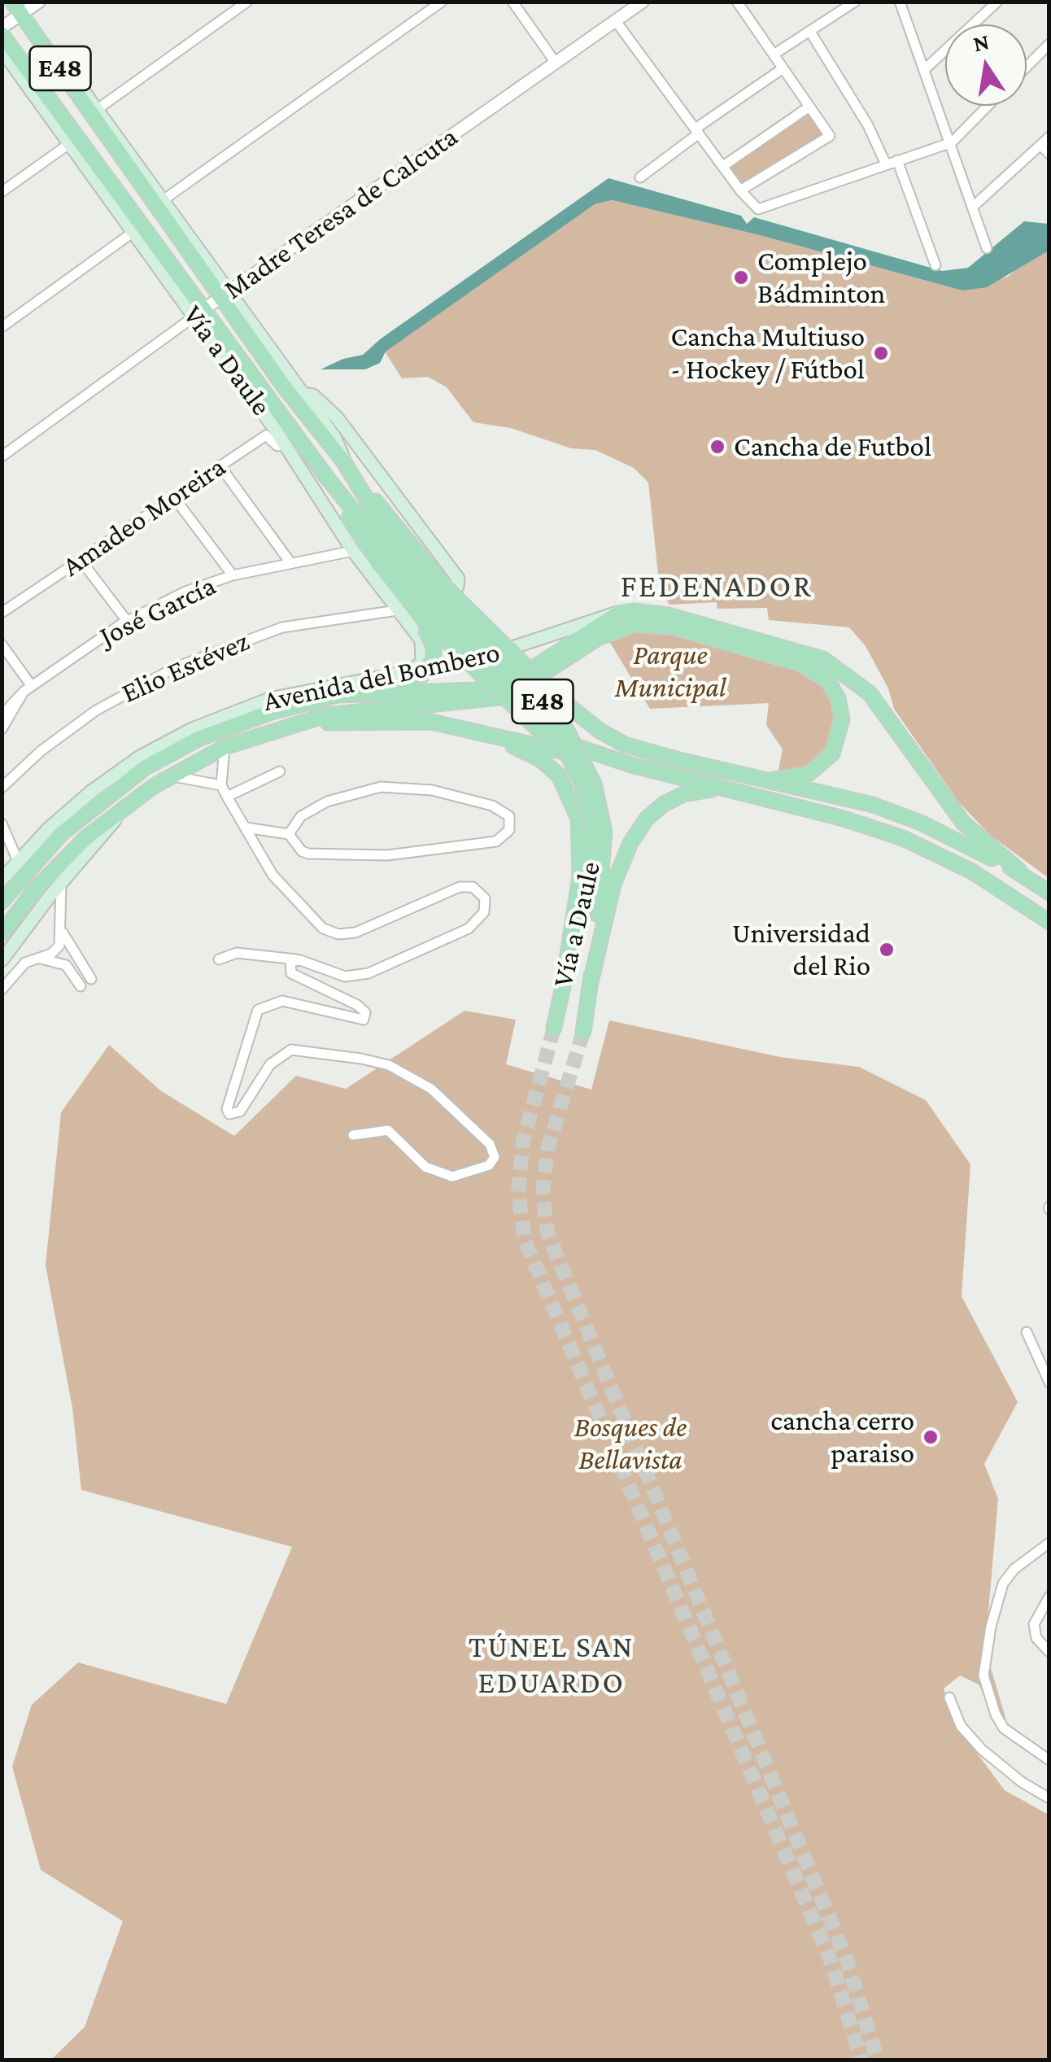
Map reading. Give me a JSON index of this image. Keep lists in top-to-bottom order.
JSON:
{
  "streets": {
    "main road": ["E48", "Vía a Daule", "Avenida del Bombero"],
    "street": [
      "Madre Teresa de Calcuta",
      "Amadeo Moreira",
      "José García",
      "Elio Estévez"
    ]
  },
  "crossings": [
    ["Madre Teresa de Calcuta", "Vía a Daule"],
    ["Vía a Daule", "Amadeo Moreira"],
    ["Vía a Daule", "José García"],
    ["Vía a Daule", "Elio Estévez"],
    ["Vía a Daule", "Avenida del Bombero"]
  ],
  "districts": ["FEDENADOR", "TÚNEL SAN EDUARDO"],
  "parks": ["Parque Municipal", "Bosques de Bellavista"],
  "places": [
    "Complejo Bádminton",
    "Cancha Multiuso - Hockey / Fútbol",
    "Cancha de Futbol",
    "Universidad del Rio",
    "cancha cerro paraiso"
  ],
  "north": "top"
}
